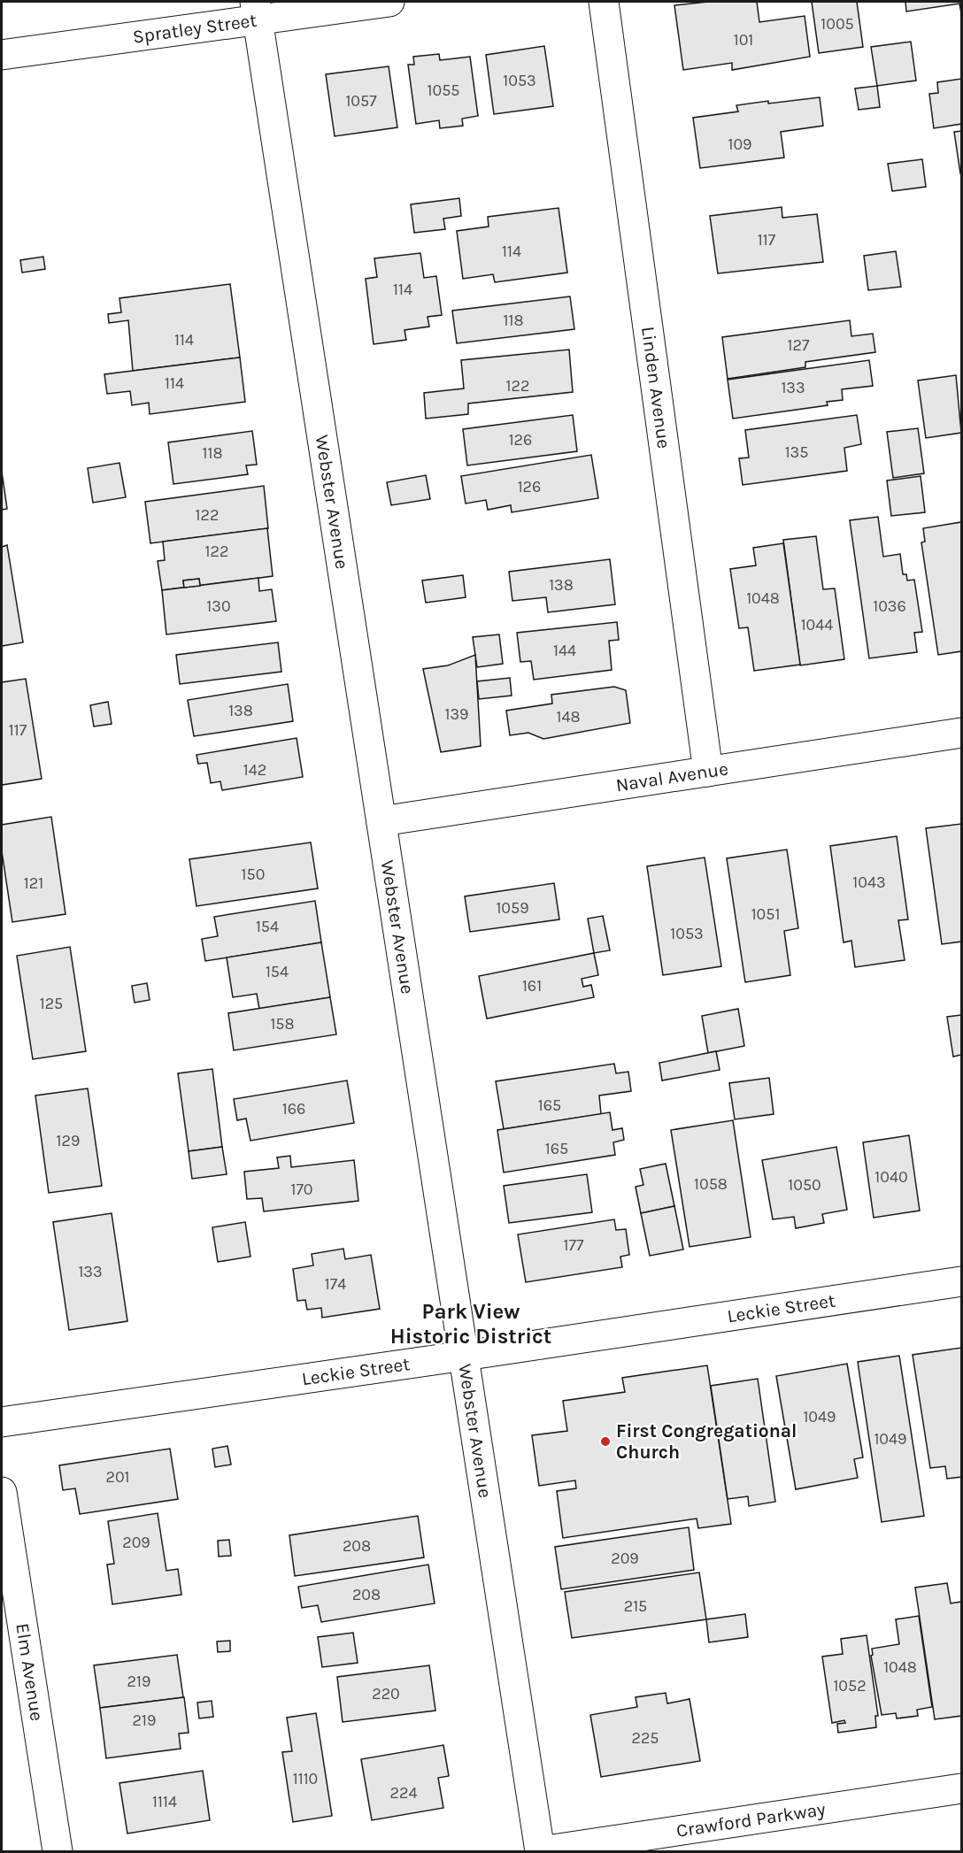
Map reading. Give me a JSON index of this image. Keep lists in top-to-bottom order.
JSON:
{
  "streets": {
    "street": [
      "Spratley Street",
      "Linden Avenue",
      "Webster Avenue",
      "Naval Avenue",
      "Leckie Street",
      "Elm Avenue",
      "Crawford Parkway"
    ]
  },
  "crossings": [
    ["Spratley Street", "Webster Avenue"],
    ["Linden Avenue", "Naval Avenue"],
    ["Webster Avenue", "Naval Avenue"],
    ["Webster Avenue", "Leckie Street"],
    ["Webster Avenue", "Crawford Parkway"]
  ],
  "districts": ["Park View Historic District"],
  "places": ["First Congregational Church"],
  "house_numbers": [
    "1005",
    "101",
    "1053",
    "1055",
    "1057",
    "109",
    "117",
    "114",
    "114",
    "118",
    "114",
    "127",
    "114",
    "122",
    "133",
    "126",
    "135",
    "118",
    "126",
    "122",
    "122",
    "138",
    "1048",
    "130",
    "1036",
    "1044",
    "144",
    "138",
    "139",
    "148",
    "117",
    "142",
    "150",
    "1043",
    "121",
    "1059",
    "1051",
    "154",
    "1053",
    "154",
    "161",
    "125",
    "158",
    "165",
    "166",
    "129",
    "165",
    "1040",
    "1058",
    "1050",
    "170",
    "177",
    "133",
    "174",
    "1049",
    "1049",
    "201",
    "209",
    "208",
    "209",
    "208",
    "215",
    "1048",
    "219",
    "1052",
    "220",
    "219",
    "225",
    "1110",
    "224",
    "1114"
  ]
}
